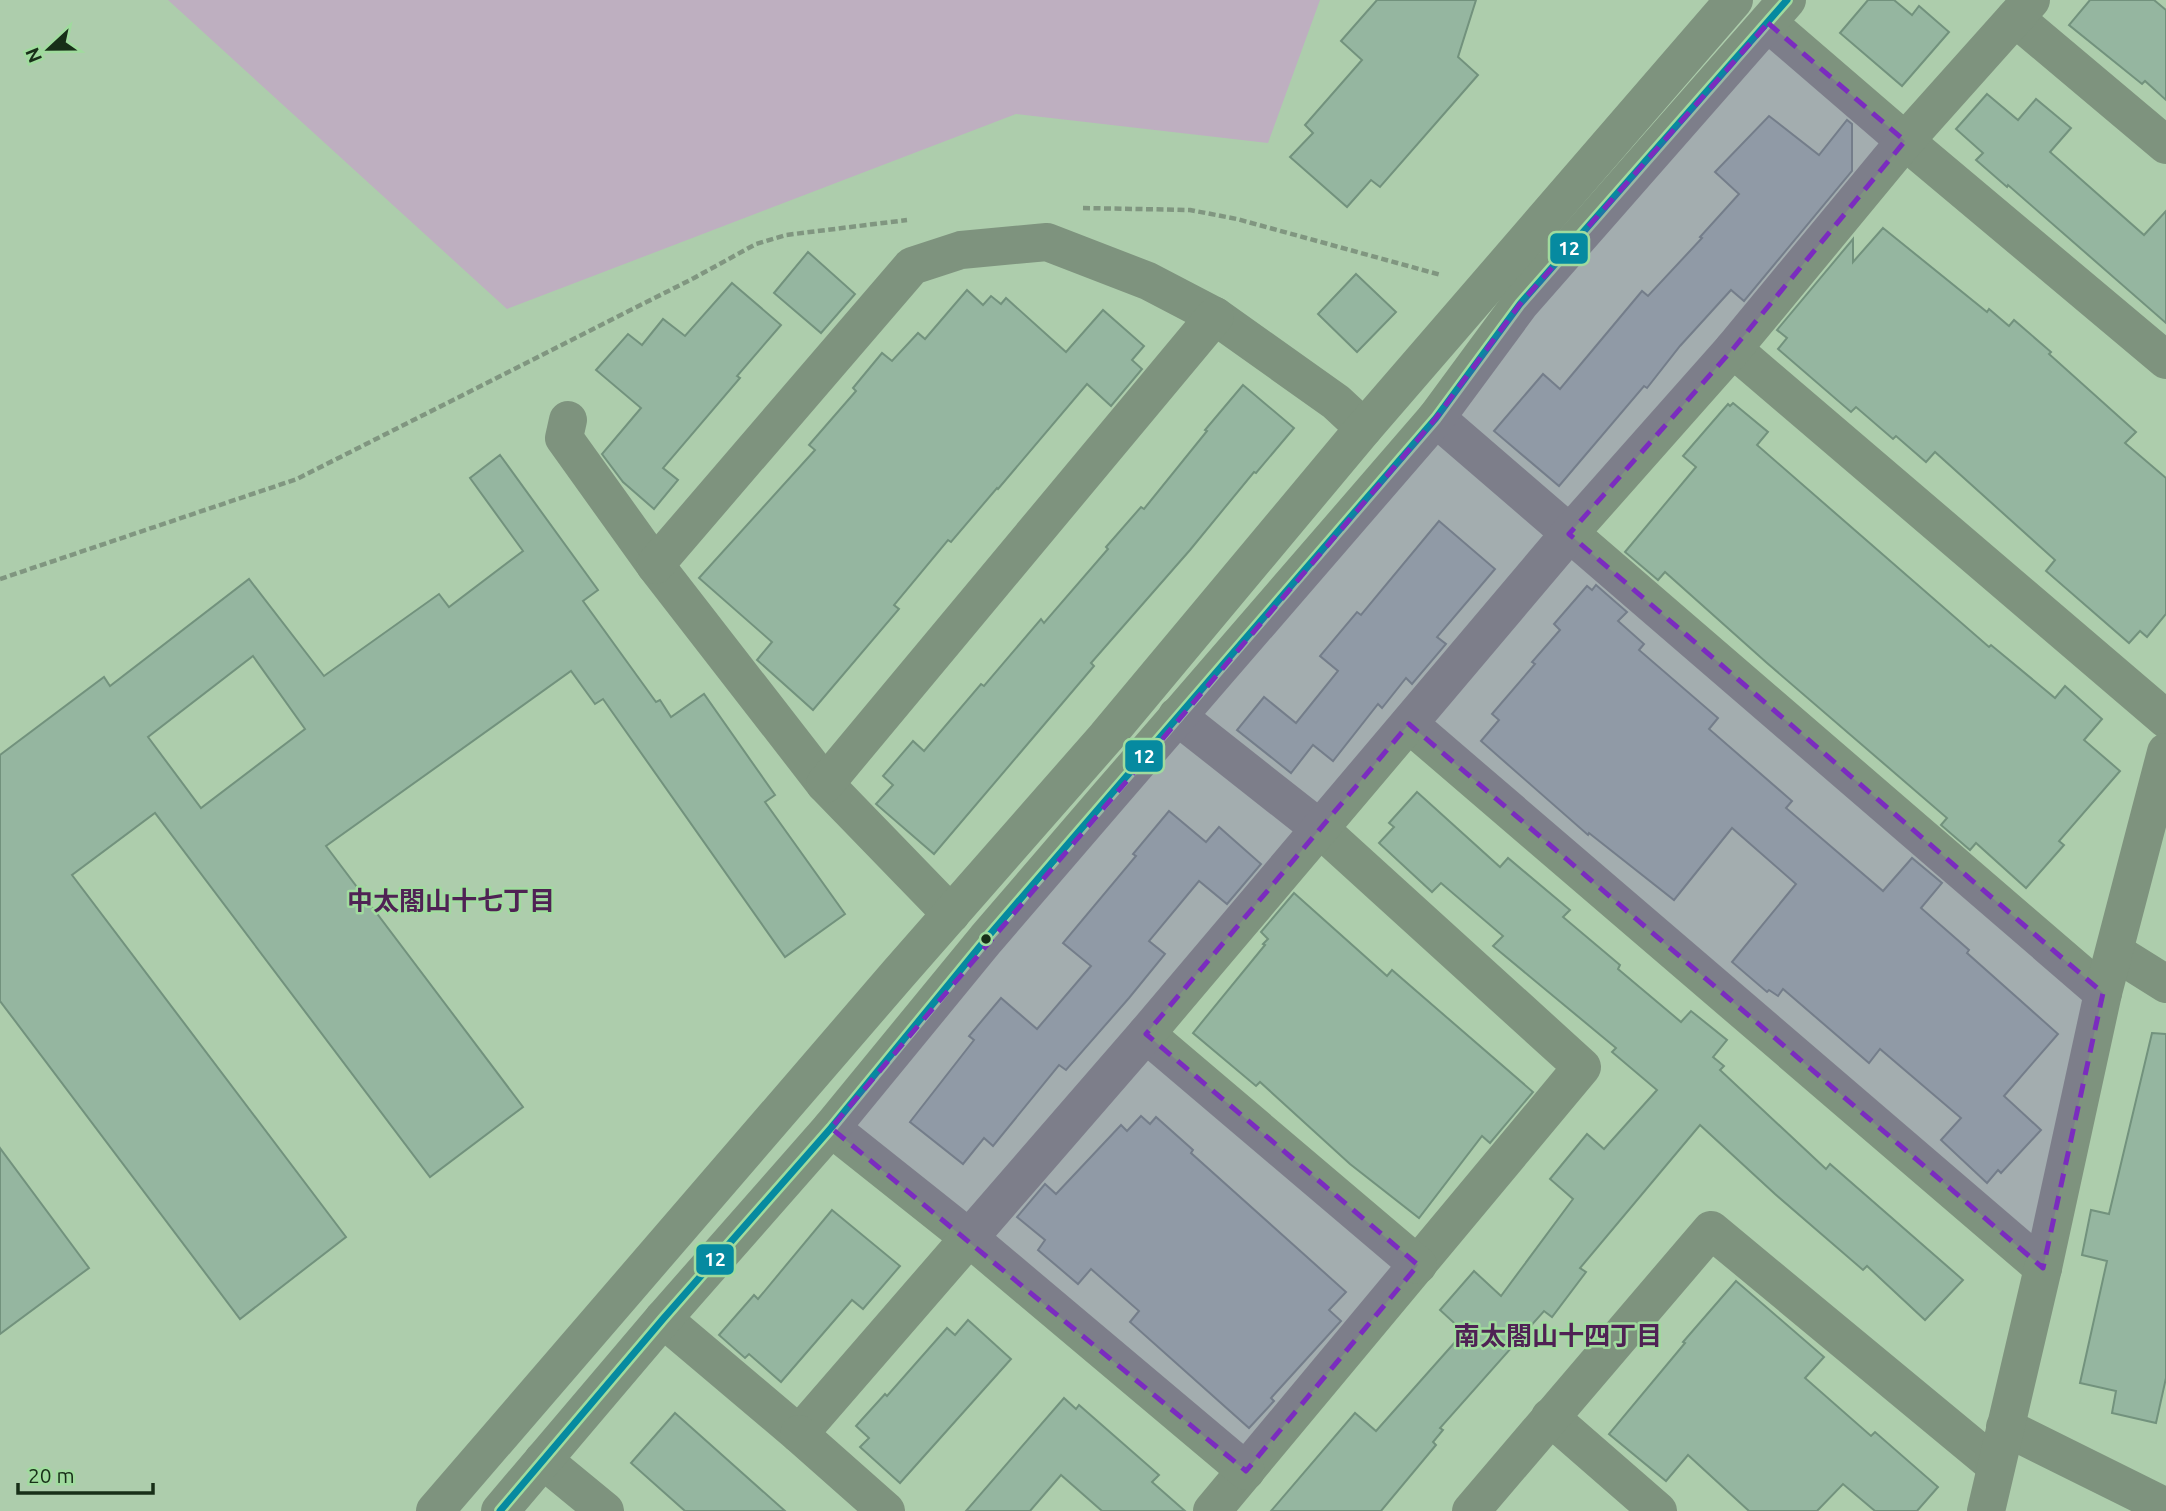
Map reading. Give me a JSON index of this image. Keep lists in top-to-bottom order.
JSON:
{
  "districts": ["中太閤山十七丁目", "南太閤山十四丁目"],
  "lines": ["transit line 12"],
  "scale_bar": "20 m",
  "north": "left"
}
